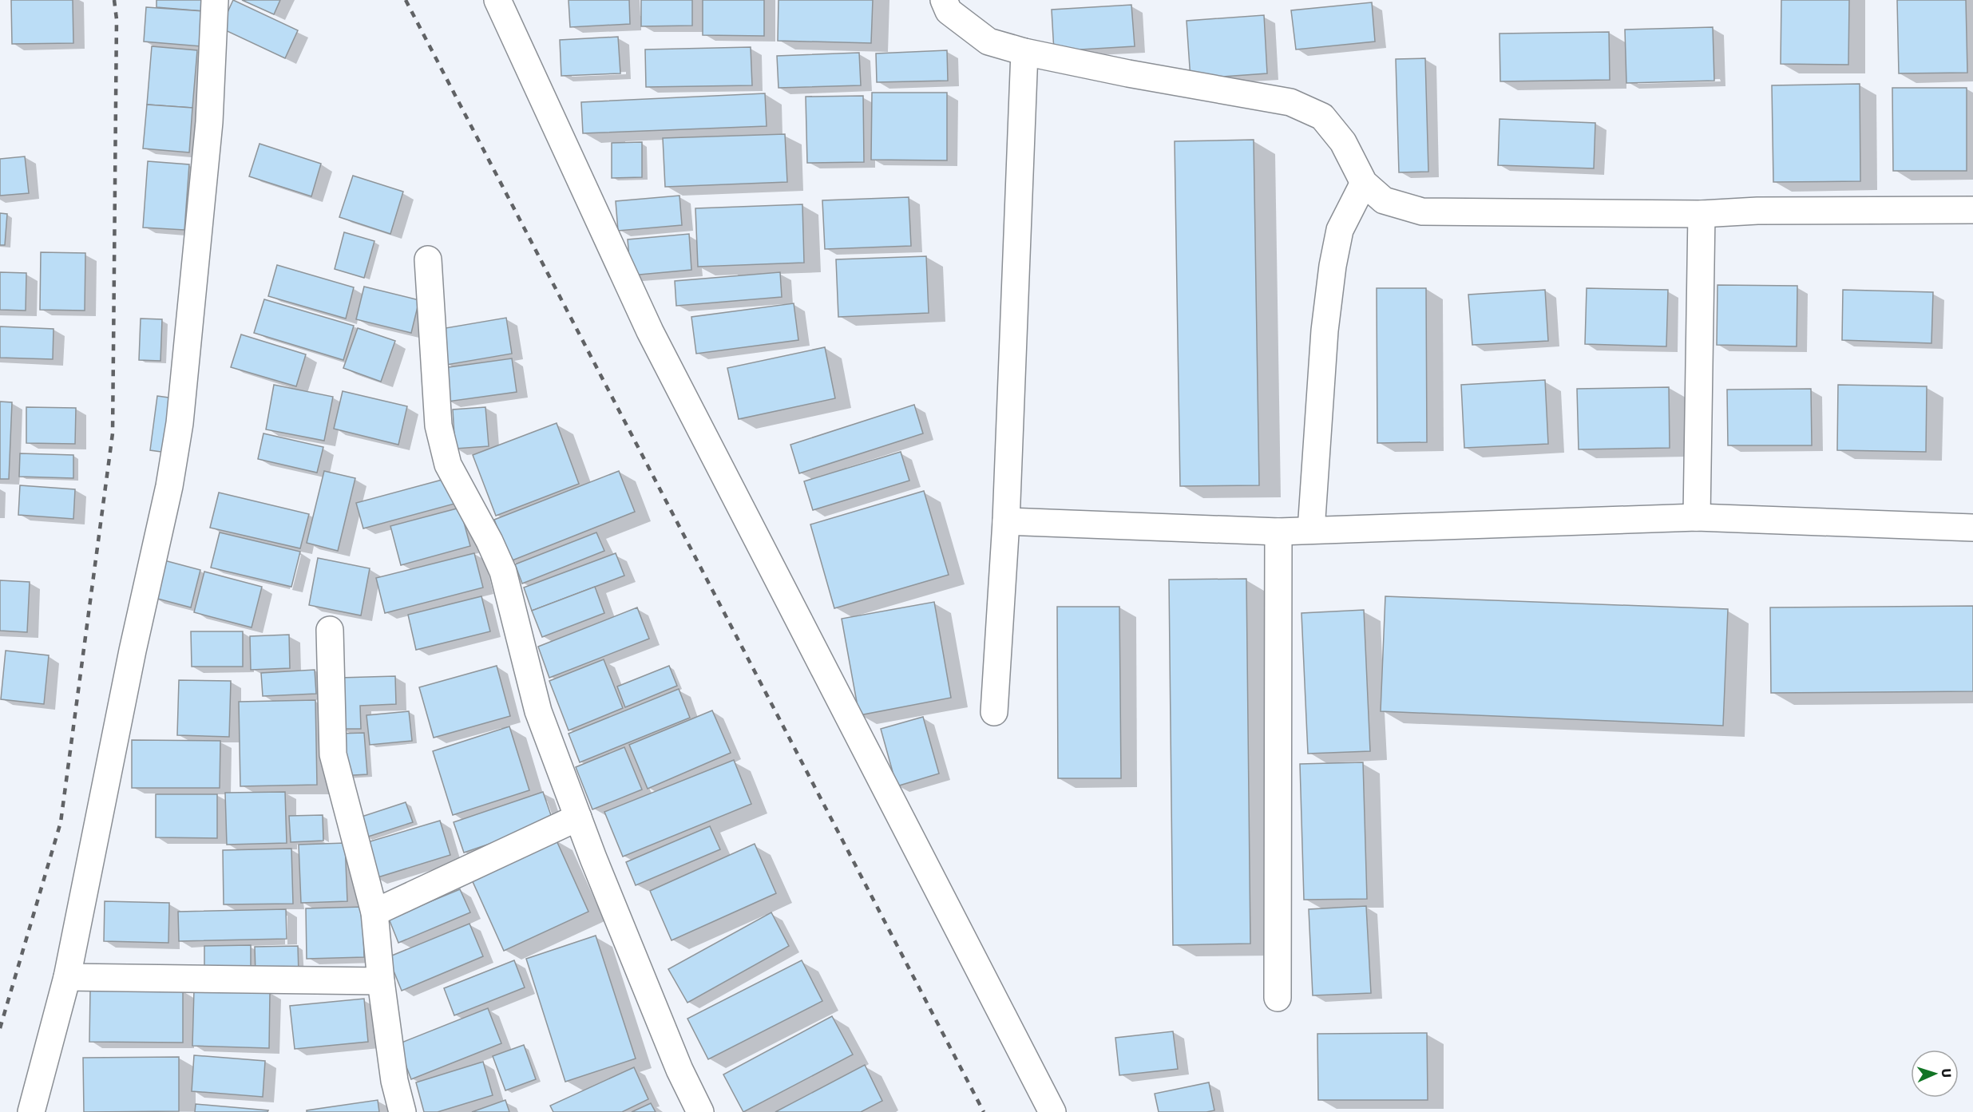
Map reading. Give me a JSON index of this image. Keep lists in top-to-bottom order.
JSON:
{
  "north": "right"
}
